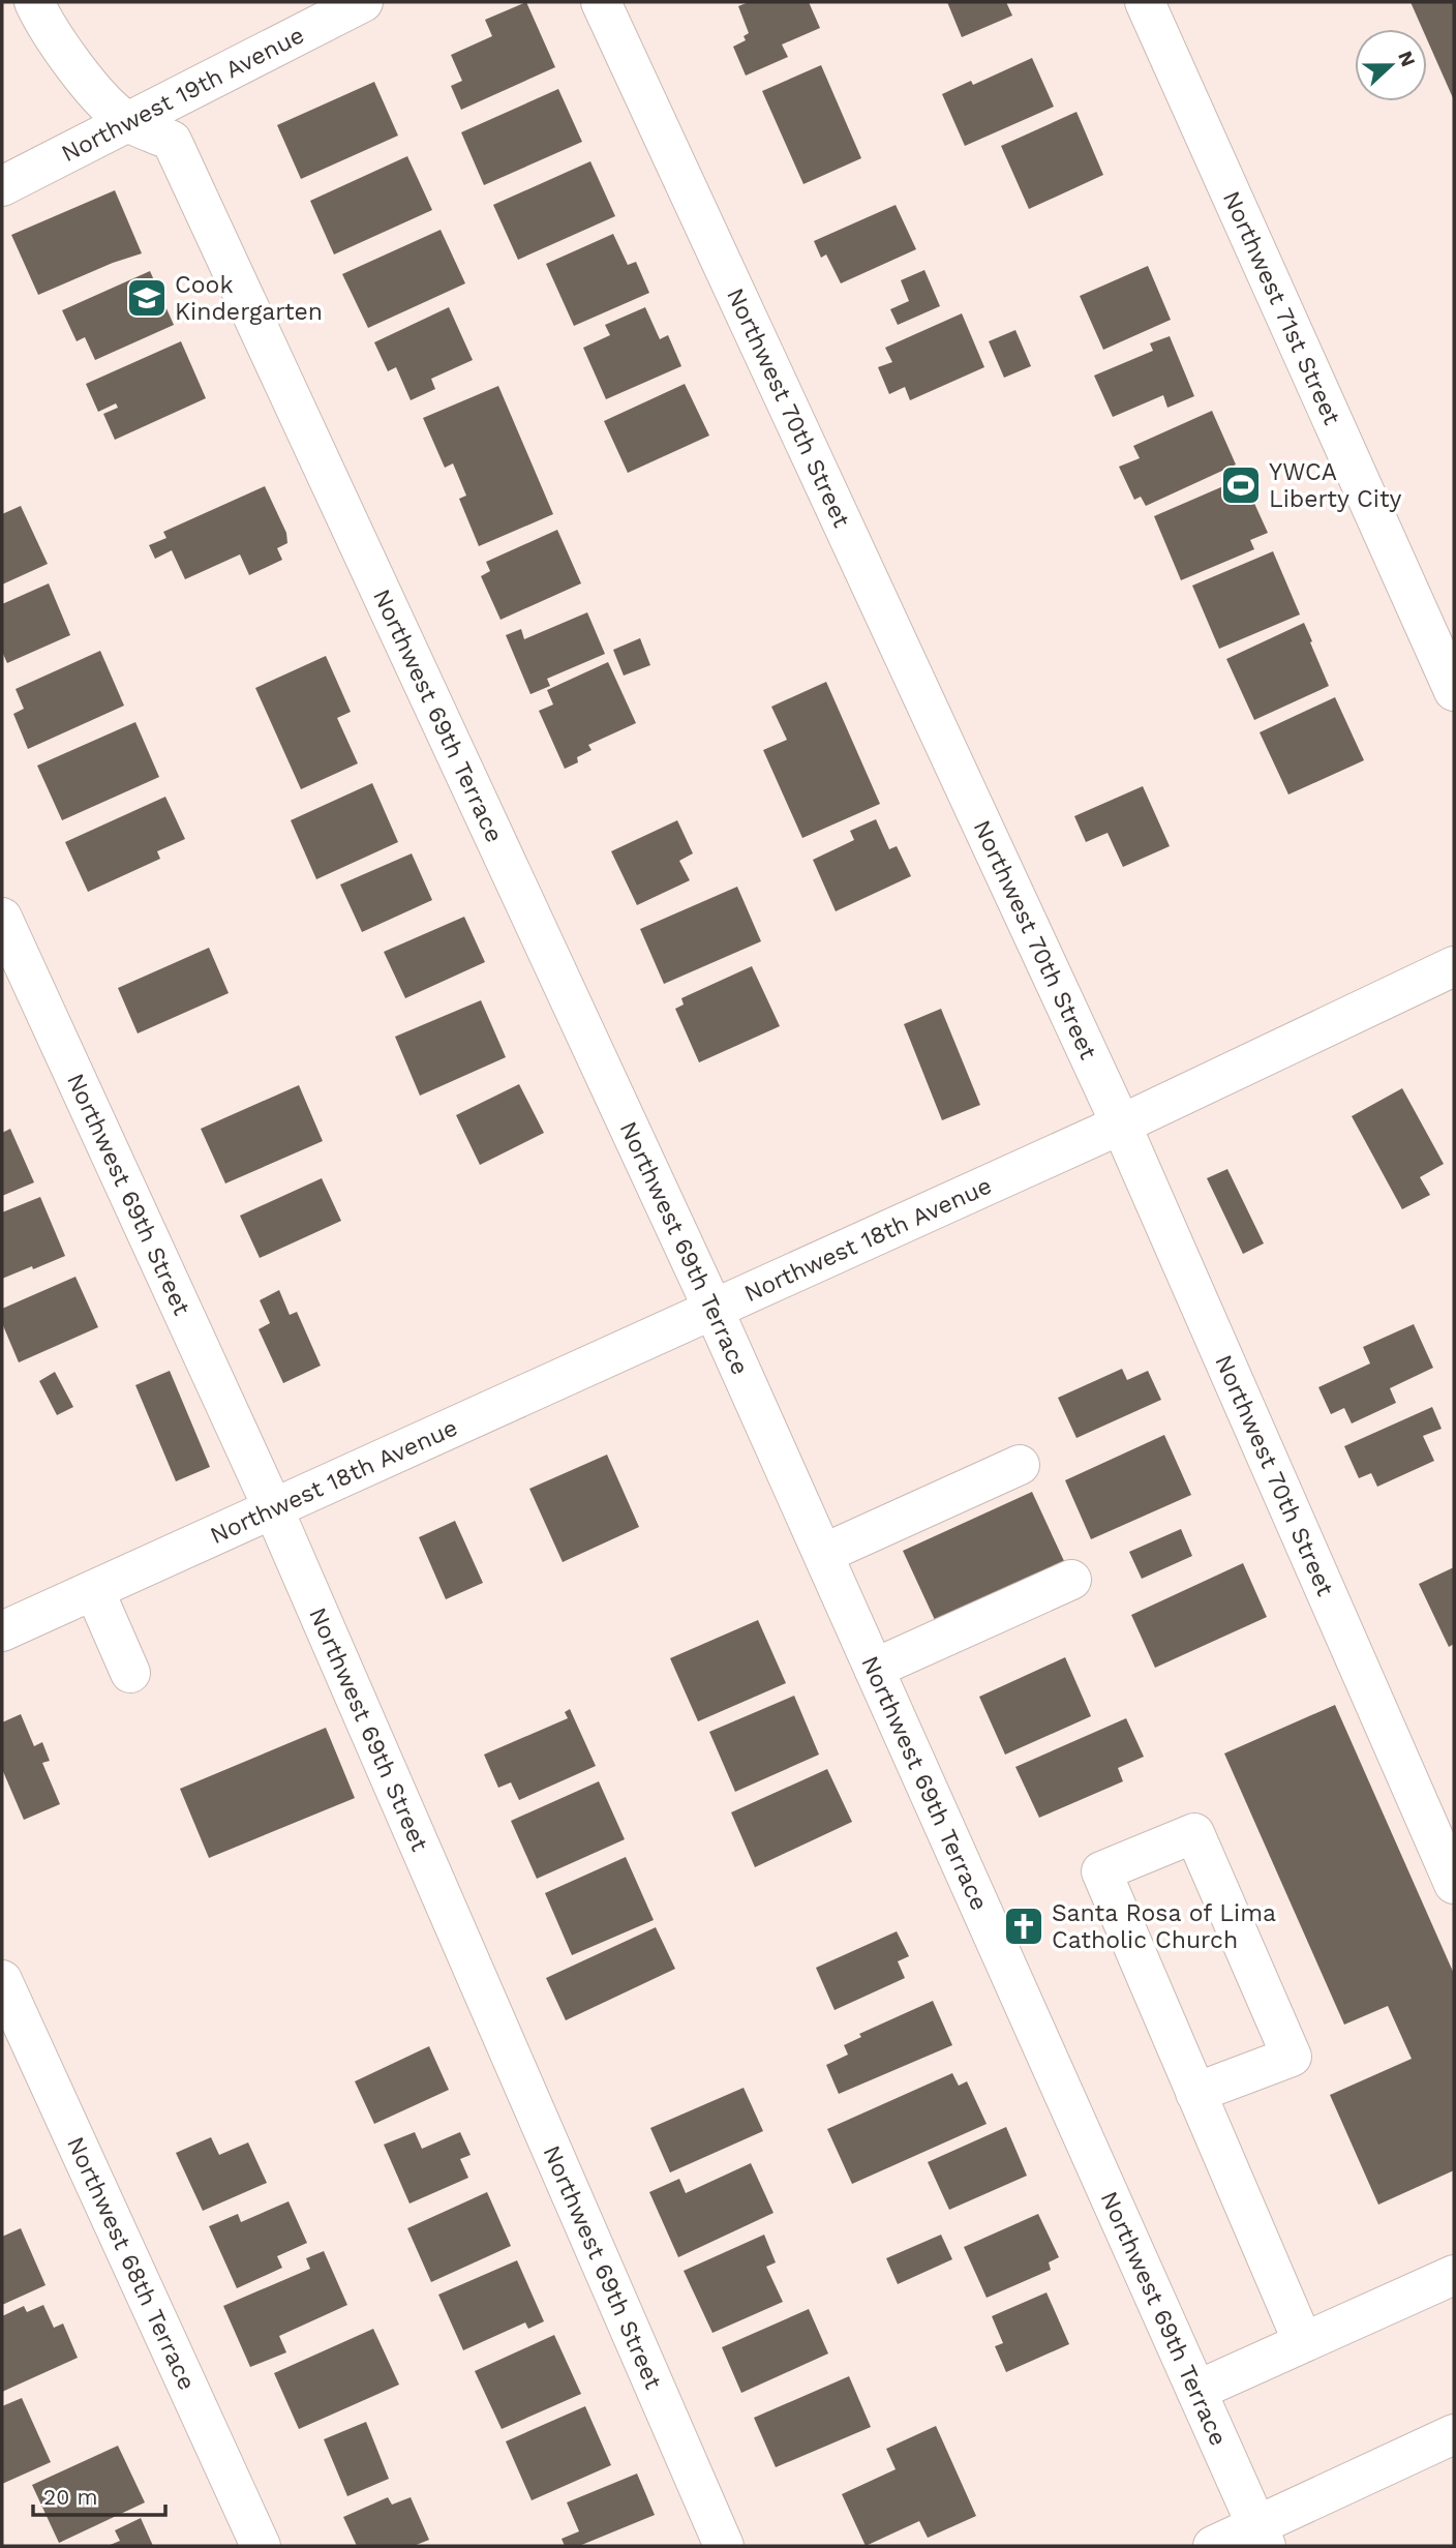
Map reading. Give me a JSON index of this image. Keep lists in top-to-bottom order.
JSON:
{
  "streets": {
    "street": [
      "Northwest 19th Avenue",
      "Northwest 71st Street",
      "Northwest 70th Street",
      "Northwest 69th Terrace",
      "Northwest 69th Street",
      "Northwest 18th Avenue",
      "Northwest 68th Terrace"
    ]
  },
  "crossings": [
    ["Northwest 19th Avenue", "Northwest 69th Terrace"],
    ["Northwest 70th Street", "Northwest 18th Avenue"],
    ["Northwest 69th Terrace", "Northwest 18th Avenue"],
    ["Northwest 69th Street", "Northwest 18th Avenue"]
  ],
  "places": {
    "school or university": ["Cook Kindergarten"],
    "sports": ["YWCA Liberty City"],
    "church": ["Santa Rosa of Lima Catholic Church"]
  },
  "scale_bar": "20 m",
  "north": "right"
}
